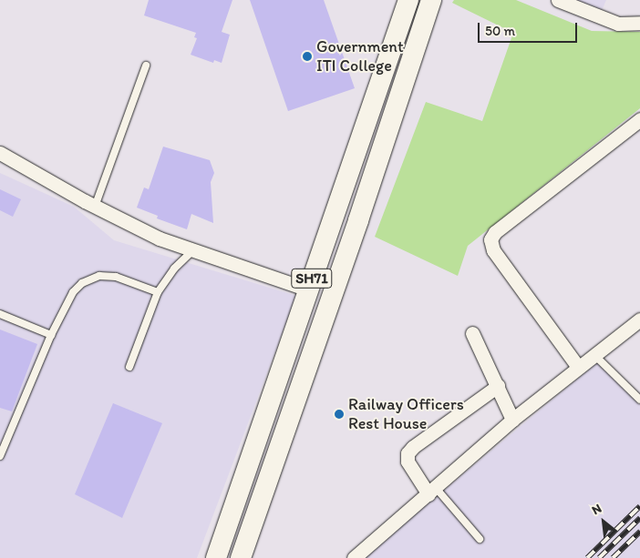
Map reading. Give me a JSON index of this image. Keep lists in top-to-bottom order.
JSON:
{
  "streets": {
    "main road": ["SH71"]
  },
  "places": ["Government ITI College", "Railway Officers Rest House"],
  "scale_bar": "50 m",
  "north": "top left"
}
